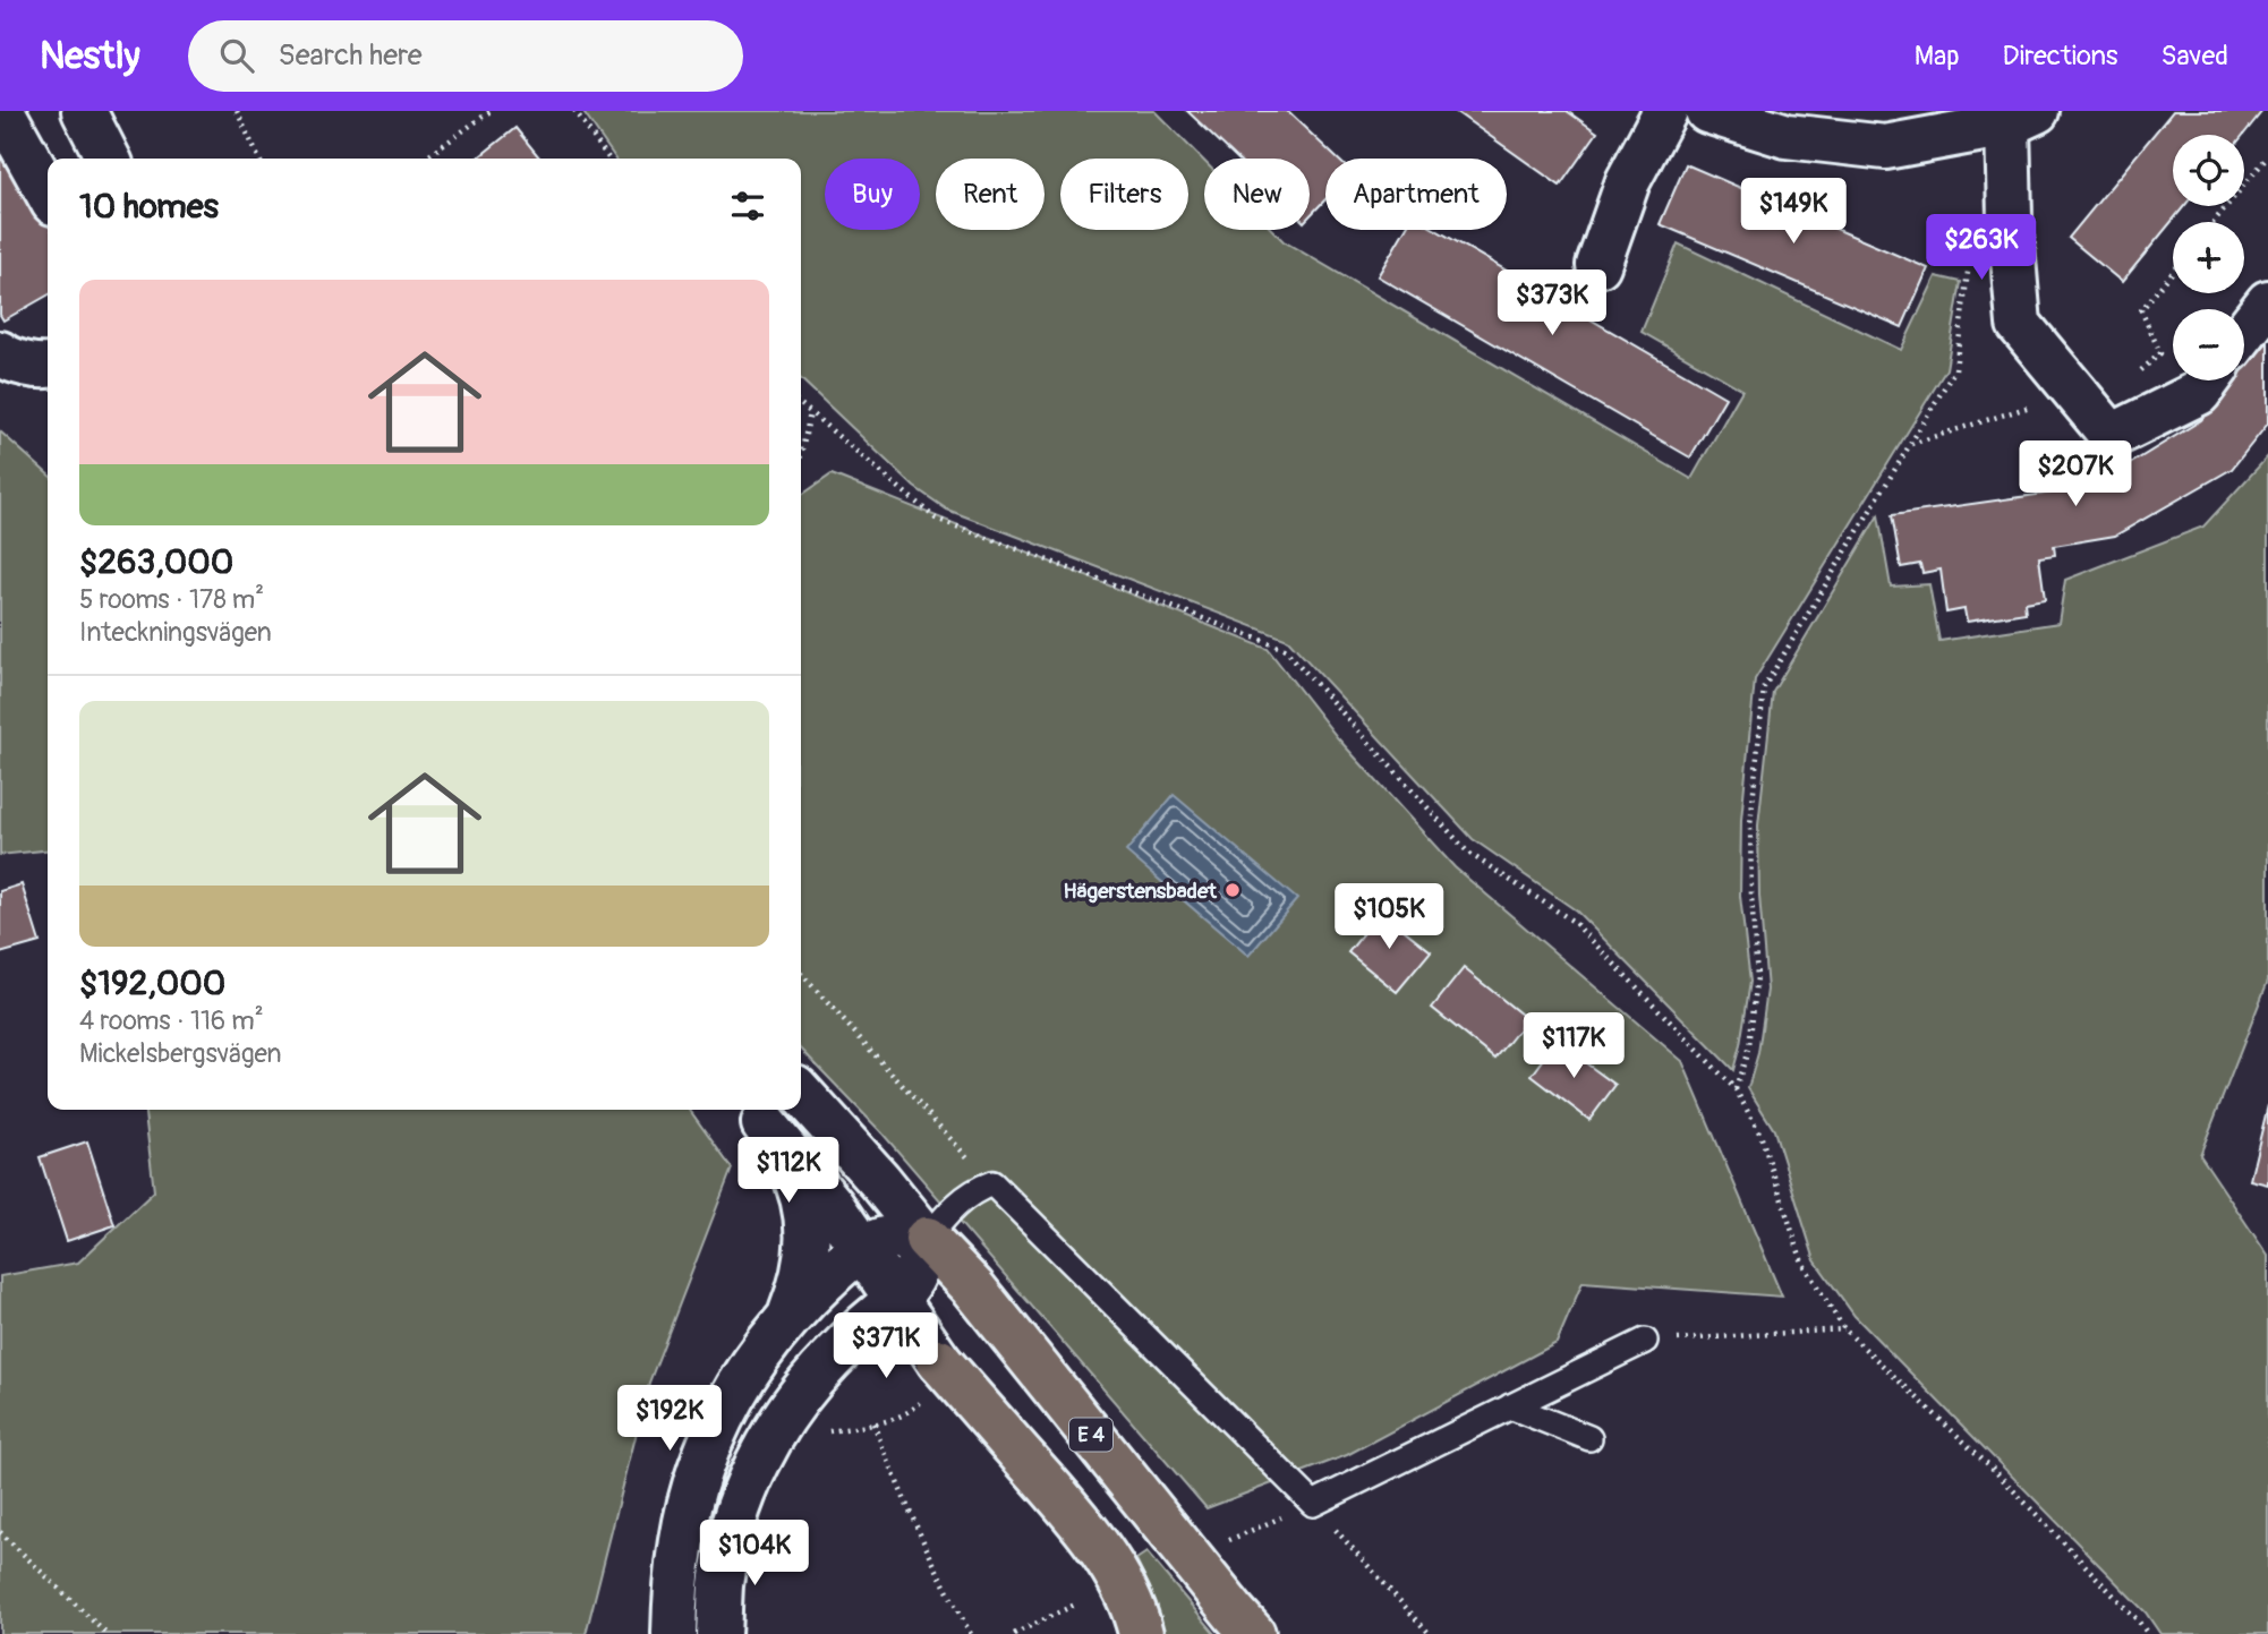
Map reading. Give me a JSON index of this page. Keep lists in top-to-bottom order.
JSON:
{
  "streets": {
    "highway": ["E 4"]
  },
  "places": ["Hägerstensbadet"],
  "page": {
    "header": "Nestly",
    "search": "Search here",
    "nav": ["Map", "Directions", "Saved"],
    "map_buttons": ["+", "−"],
    "chip": [
      "Buy",
      "Rent",
      "Filters",
      "New",
      "Apartment"
    ],
    "heading": "10 homes",
    "price": [
      "$149K",
      "$263K",
      "$373K",
      "$207K",
      "$105K",
      "$117K",
      "$112K",
      "$371K",
      "$192K",
      "$104K"
    ],
    "list": [
      {
        "name": "$263,000",
        "note": "5 rooms · 178 m² · Inteckningsvägen"
      },
      {
        "name": "$192,000",
        "note": "4 rooms · 116 m² · Mickelsbergsvägen"
      }
    ]
  }
}
